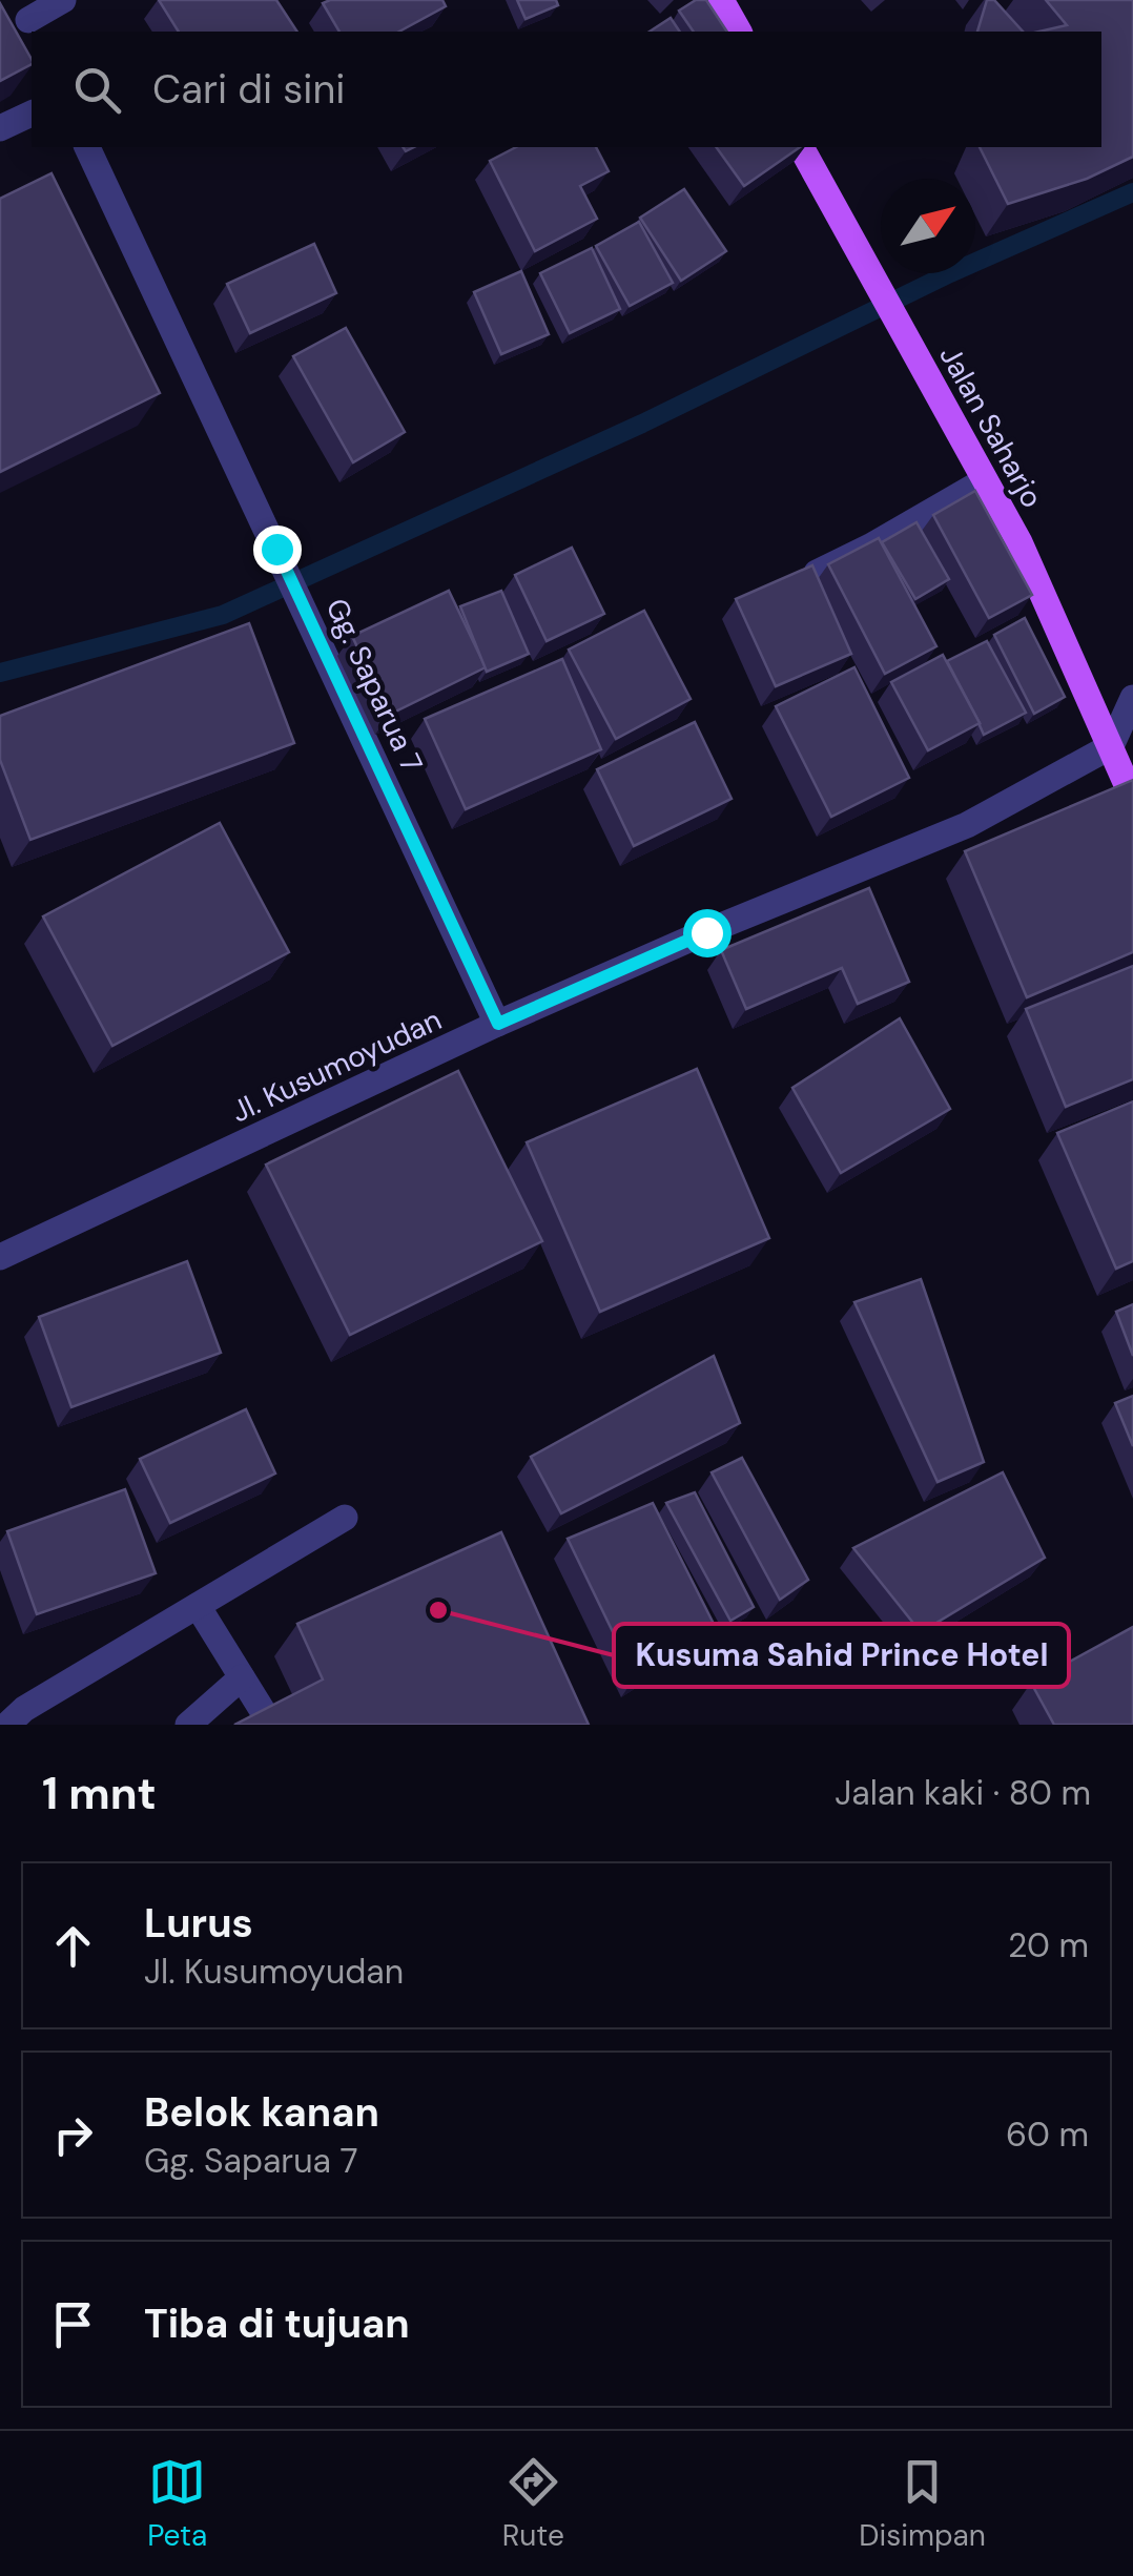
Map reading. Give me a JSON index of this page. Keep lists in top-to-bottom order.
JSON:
{
  "streets": {
    "main road": ["Jalan Saharjo"],
    "street": ["Gg. Saparua 7", "Jl. Kusumoyudan"]
  },
  "crossings": [
    ["Jalan Saharjo", "Jl. Kusumoyudan"],
    ["Gg. Saparua 7", "Jl. Kusumoyudan"]
  ],
  "places": ["Kusuma Sahid Prince Hotel"],
  "north": "top right",
  "page": {
    "search": "Cari di sini",
    "heading": ["1 mnt", "Jalan kaki · 80 m"],
    "list": [
      ["Lurus", "Jl. Kusumoyudan", "20 m"],
      ["Belok kanan", "Gg. Saparua 7", "60 m"],
      "Tiba di tujuan"
    ],
    "nav": ["Peta", "Rute", "Disimpan"]
  }
}
